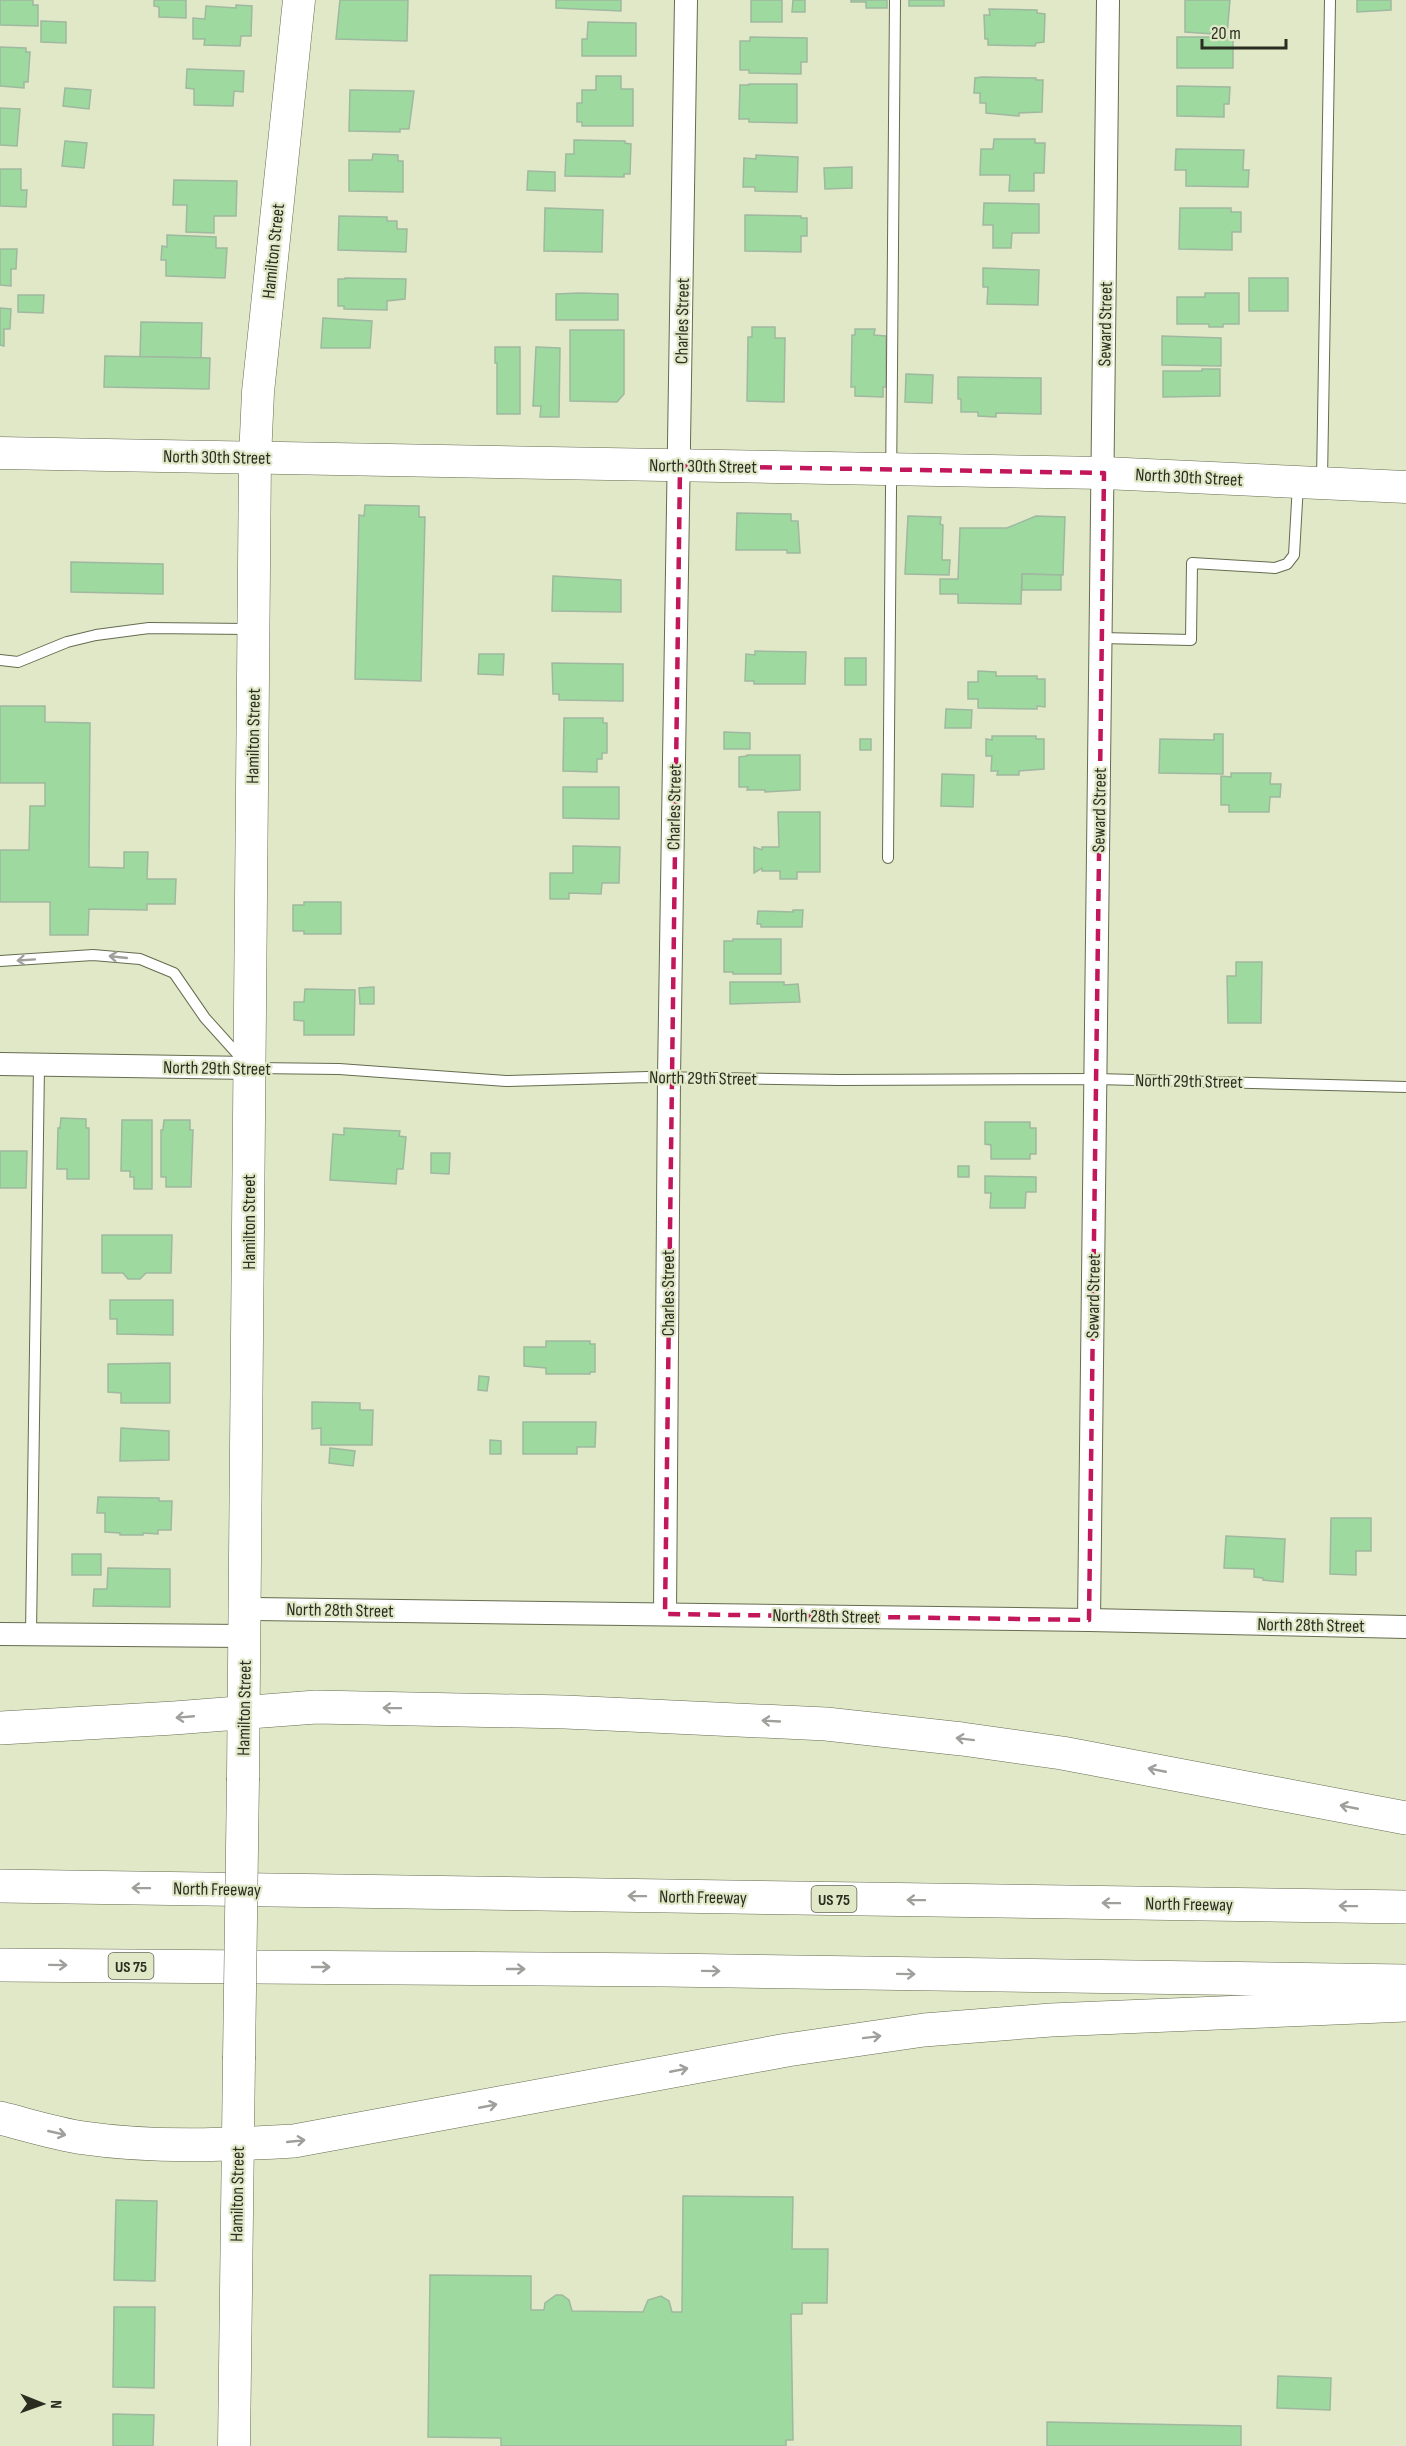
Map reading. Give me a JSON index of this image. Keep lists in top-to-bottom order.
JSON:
{
  "streets": {
    "highway": ["North Freeway", "US 75"],
    "main road": ["Hamilton Street", "North 30th Street"],
    "street": [
      "Charles Street",
      "Seward Street",
      "North 29th Street",
      "North 28th Street"
    ]
  },
  "crossings": [
    ["Hamilton Street", "North 30th Street"],
    ["Hamilton Street", "North 29th Street"],
    ["Hamilton Street", "North 28th Street"],
    ["Charles Street", "North 30th Street"],
    ["Charles Street", "North 29th Street"],
    ["Charles Street", "North 28th Street"],
    ["Seward Street", "North 30th Street"],
    ["Seward Street", "North 29th Street"],
    ["Seward Street", "North 28th Street"]
  ],
  "scale_bar": "20 m",
  "north": "right"
}
